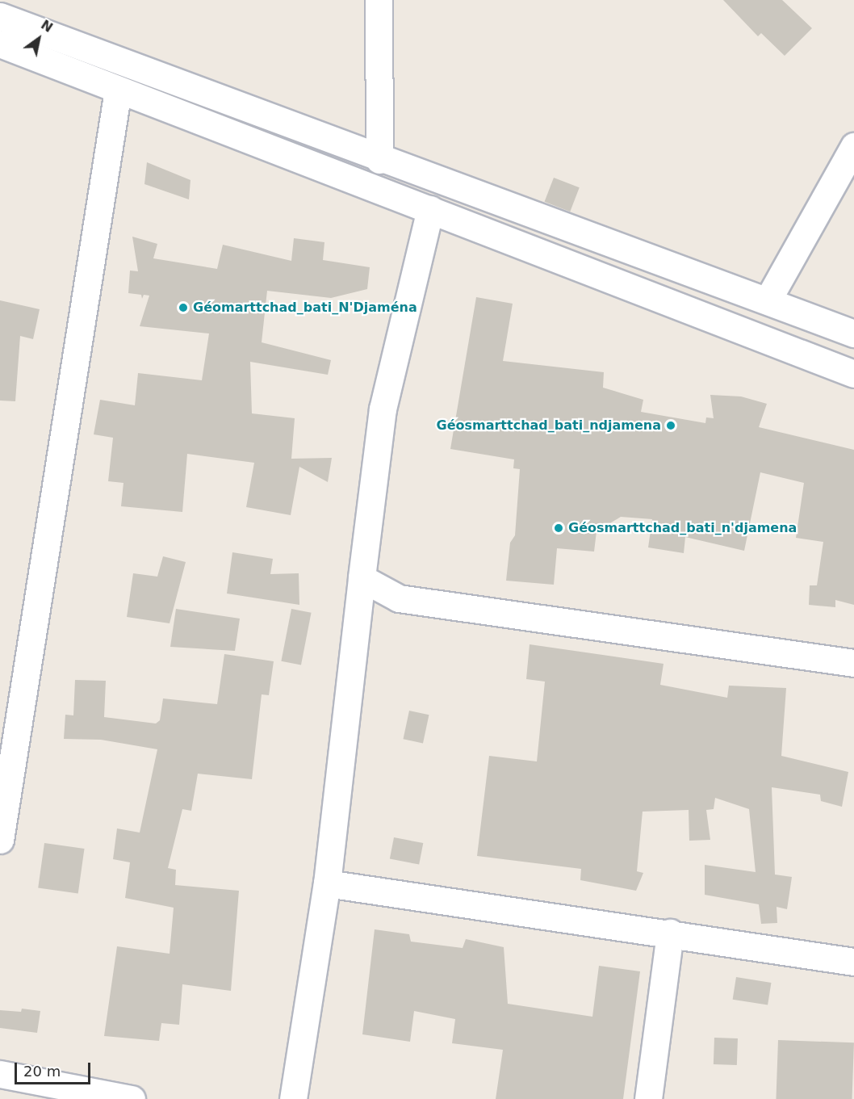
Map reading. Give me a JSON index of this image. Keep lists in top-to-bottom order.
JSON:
{
  "places": ["Géomarttchad_bati_N'Djaména", "Géosmarttchad_bati_ndjamena", "Géosmarttchad_bati_n'djamena"],
  "scale_bar": "20 m",
  "north": "top right"
}
